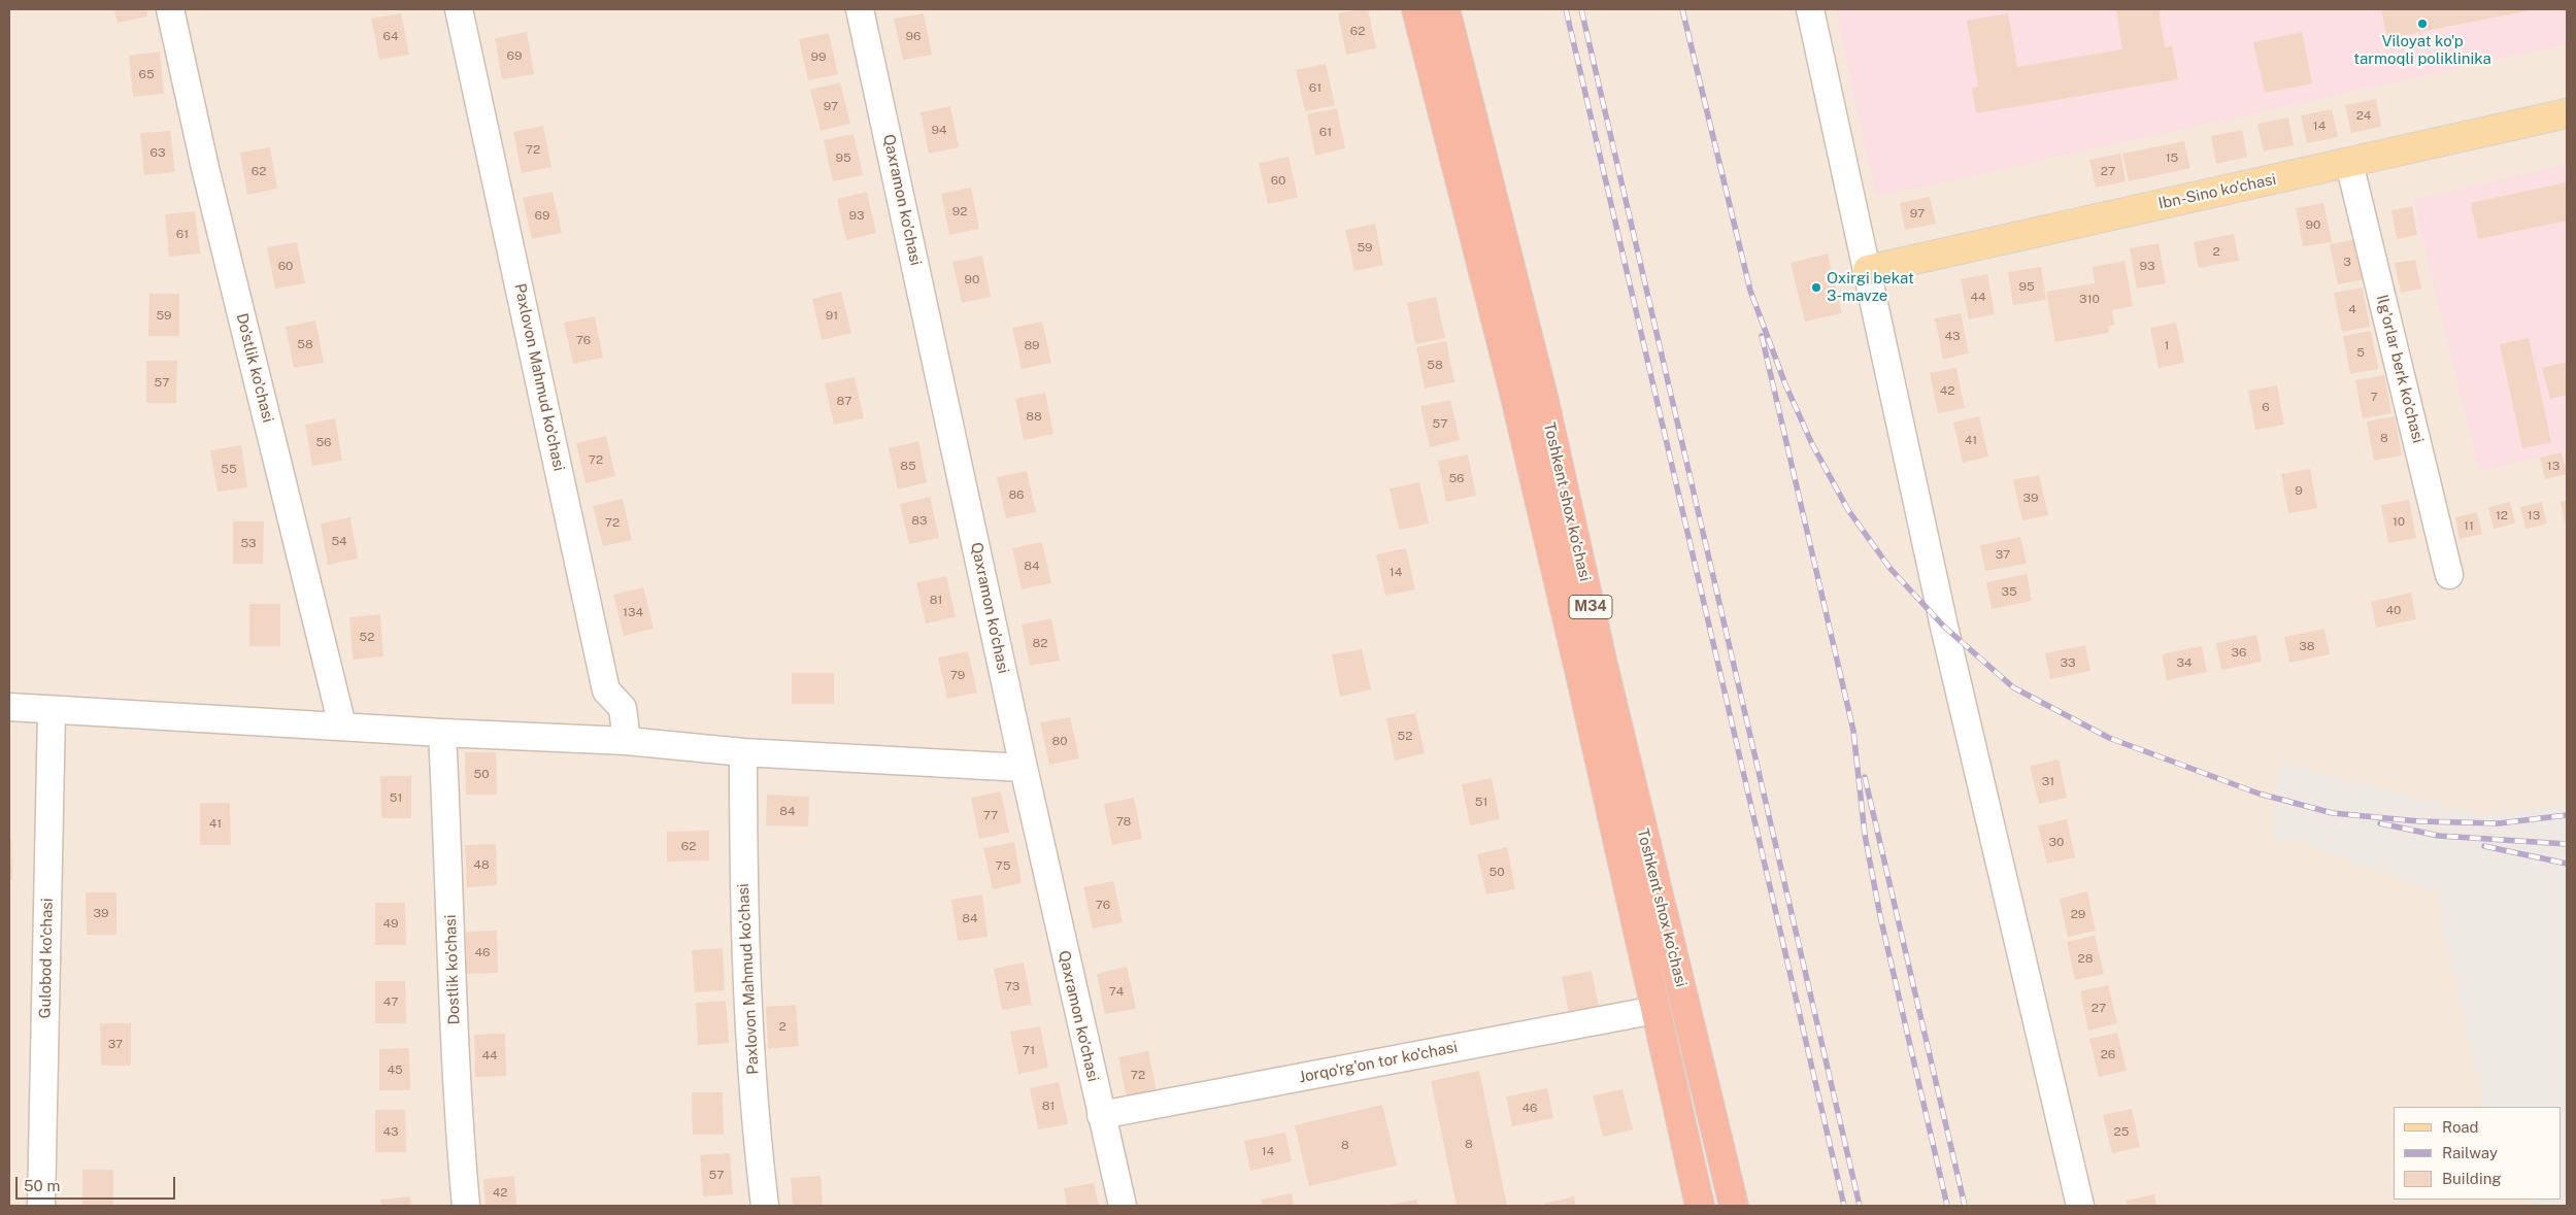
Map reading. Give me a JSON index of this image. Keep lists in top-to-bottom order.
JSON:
{
  "streets": {
    "highway": ["Toshkent shox ko'chasi", "M34"],
    "main road": ["Ibn-Sino ko'chasi"],
    "street": [
      "Qaxramon ko'chasi",
      "Do'stlik ko'chasi",
      "Ilg'orlar berk ko'chasi",
      "Paxlovon Mahmud ko'chasi",
      "Gulobod ko'chasi",
      "Dostlik ko'chasi",
      "Jorqo'rg'on tor ko'chasi"
    ]
  },
  "crossings": [
    ["Ibn-Sino ko'chasi", "Ilg'orlar berk ko'chasi"],
    ["Qaxramon ko'chasi", "Jorqo'rg'on tor ko'chasi"],
    ["Toshkent shox ko'chasi", "Jorqo'rg'on tor ko'chasi"]
  ],
  "places": ["Viloyat ko'p tarmoqli poliklinika", "Oxirgi bekat 3-mavze"],
  "house_numbers": [
    "62",
    "64",
    "96",
    "69",
    "99",
    "65",
    "61",
    "97",
    "24",
    "14",
    "94",
    "61",
    "72",
    "63",
    "95",
    "15",
    "62",
    "27",
    "60",
    "92",
    "97",
    "69",
    "93",
    "90",
    "61",
    "59",
    "2",
    "3",
    "60",
    "93",
    "90",
    "95",
    "44",
    "310",
    "4",
    "59",
    "91",
    "43",
    "76",
    "58",
    "89",
    "1",
    "5",
    "58",
    "57",
    "42",
    "7",
    "87",
    "6",
    "88",
    "57",
    "8",
    "41",
    "56",
    "72",
    "85",
    "13",
    "55",
    "56",
    "9",
    "86",
    "39",
    "12",
    "13",
    "83",
    "10",
    "72",
    "11",
    "54",
    "53",
    "37",
    "84",
    "14",
    "35",
    "81",
    "40",
    "134",
    "52",
    "82",
    "38",
    "36",
    "33",
    "34",
    "79",
    "52",
    "80",
    "50",
    "31",
    "51",
    "51",
    "84",
    "77",
    "78",
    "41",
    "30",
    "62",
    "48",
    "75",
    "50",
    "76",
    "39",
    "29",
    "84",
    "49",
    "46",
    "28",
    "73",
    "74",
    "47",
    "27",
    "2",
    "37",
    "71",
    "26",
    "44",
    "45",
    "72",
    "81",
    "46",
    "43",
    "25",
    "8",
    "8",
    "14",
    "57",
    "42"
  ],
  "legend": ["Road", "Railway", "Building"],
  "scale_bar": "50 m"
}
